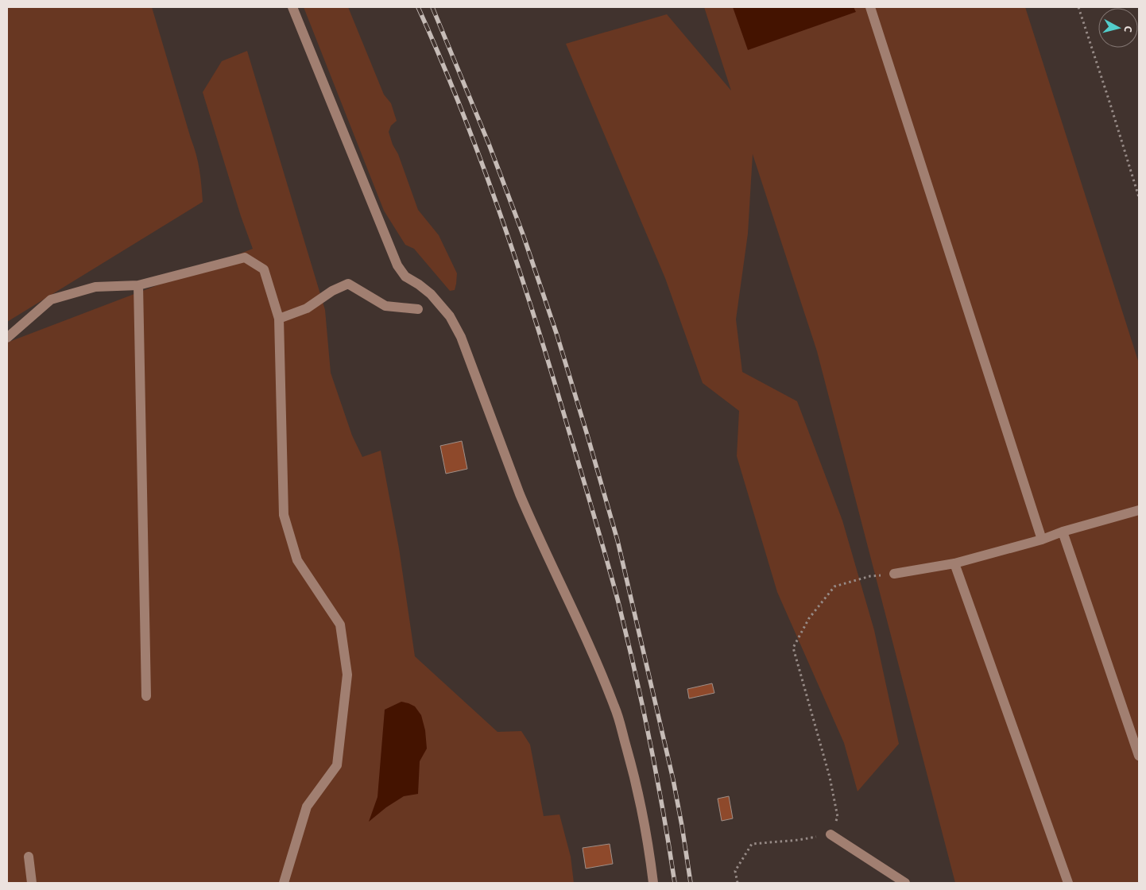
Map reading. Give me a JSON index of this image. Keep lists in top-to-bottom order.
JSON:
{
  "north": "right"
}
